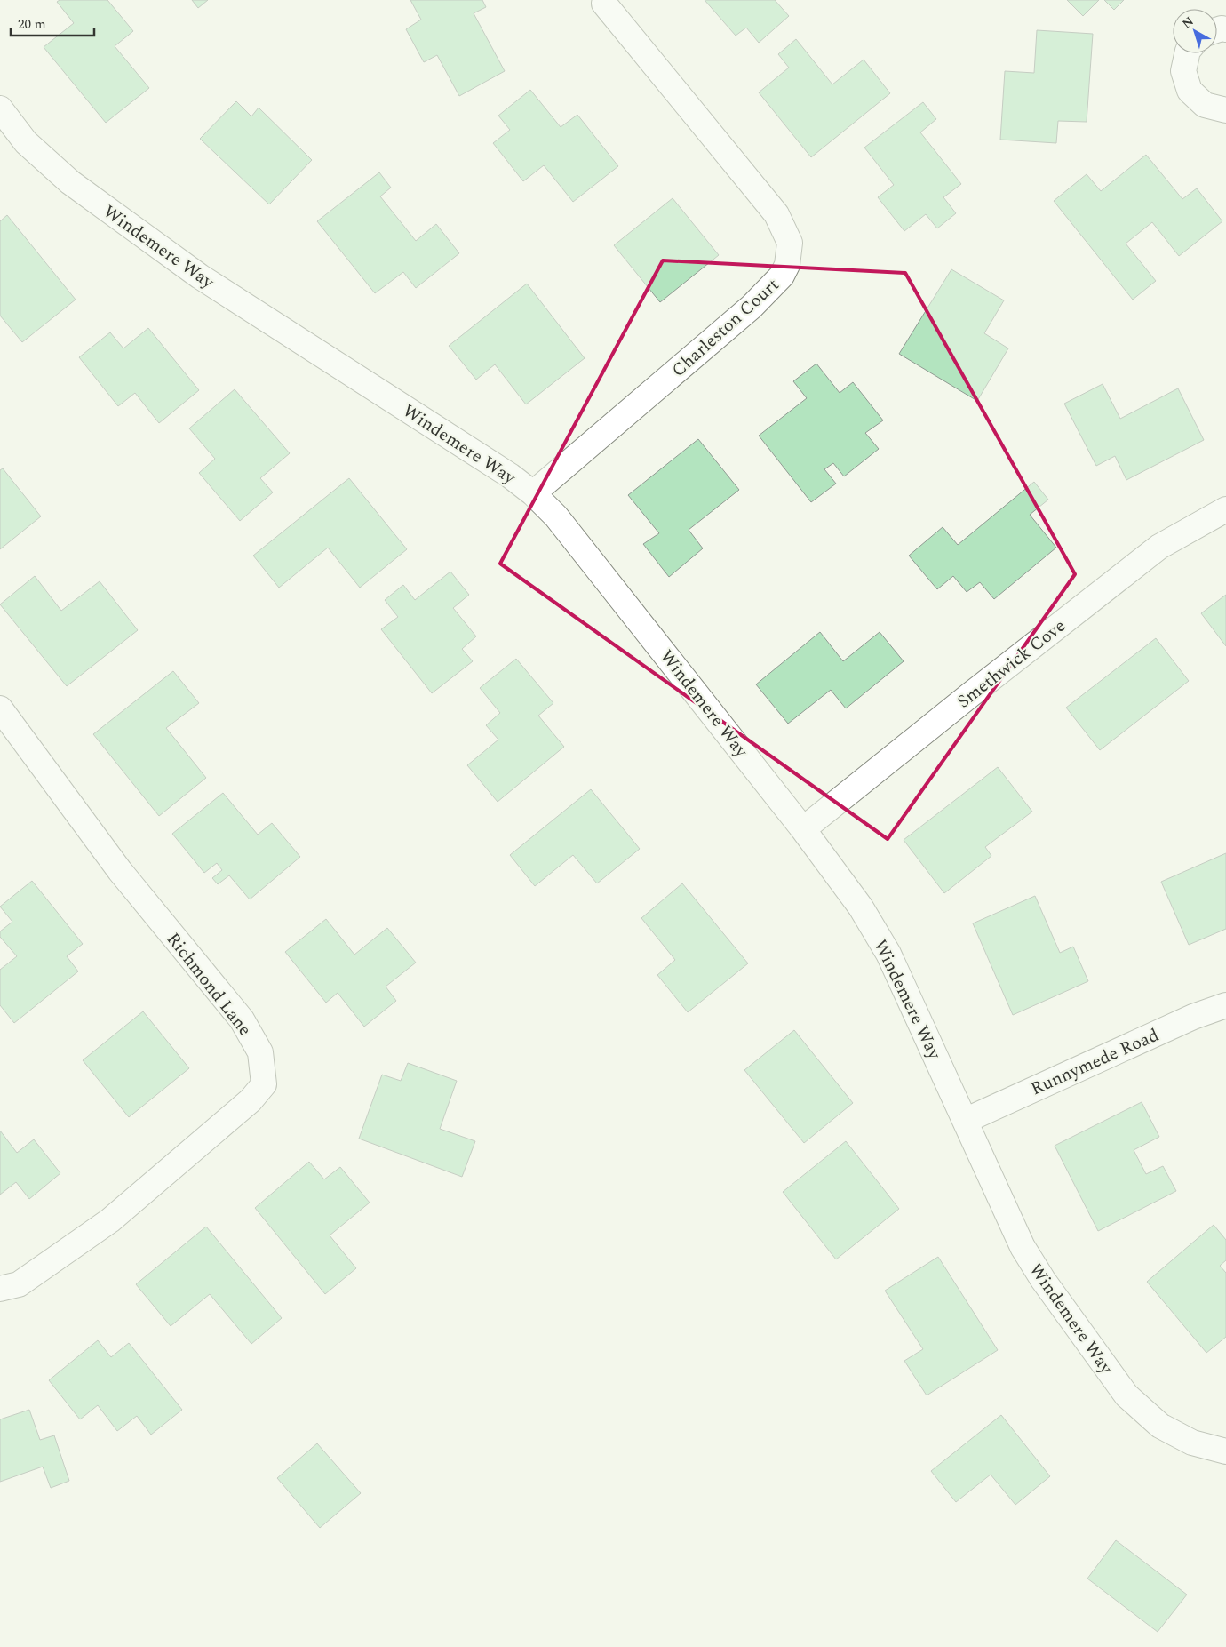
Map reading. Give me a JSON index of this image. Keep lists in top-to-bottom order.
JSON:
{
  "streets": {
    "street": [
      "Windemere Way",
      "Charleston Court",
      "Smethwick Cove",
      "Richmond Lane",
      "Runnymede Road"
    ]
  },
  "crossings": [
    ["Windemere Way", "Charleston Court"],
    ["Windemere Way", "Smethwick Cove"],
    ["Windemere Way", "Runnymede Road"]
  ],
  "scale_bar": "20 m",
  "north": "top left"
}
